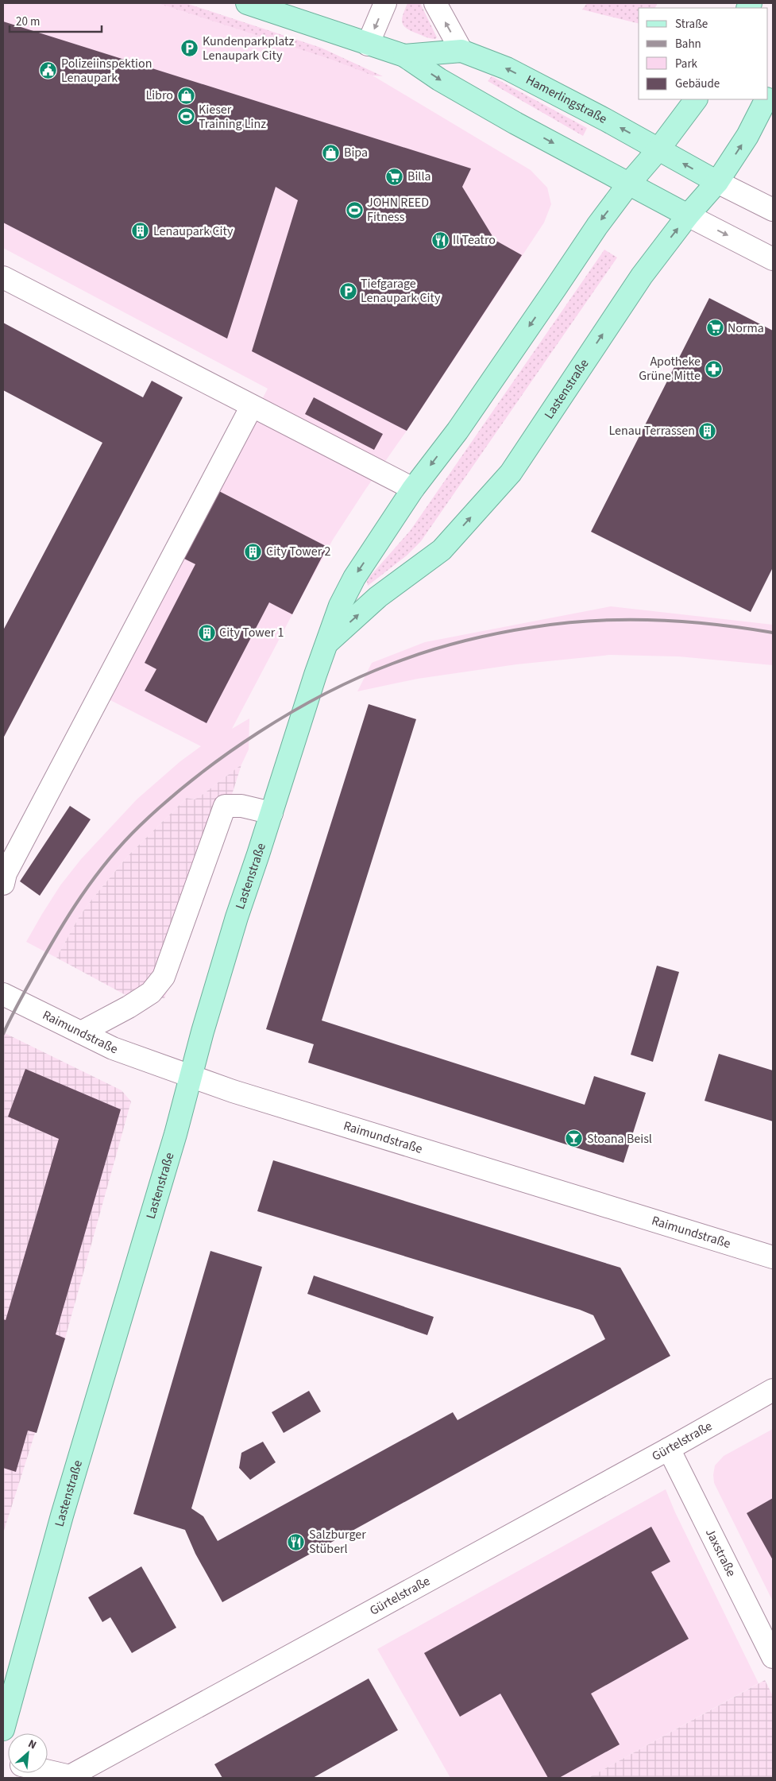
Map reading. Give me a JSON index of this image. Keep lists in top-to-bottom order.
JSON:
{
  "streets": {
    "main road": ["Hamerlingstraße", "Lastenstraße"],
    "street": ["Raimundstraße", "Gürtelstraße", "Jaxstraße"]
  },
  "crossings": [
    ["Hamerlingstraße", "Lastenstraße"],
    ["Lastenstraße", "Raimundstraße"],
    ["Gürtelstraße", "Jaxstraße"]
  ],
  "places": {
    "parking": ["Kundenparkplatz Lenaupark City", "Tiefgarage Lenaupark City"],
    "public building": ["Polizeiinspektion Lenaupark"],
    "shop": ["Libro", "Bipa"],
    "sports": ["Kieser Training Linz", "JOHN REED Fitness"],
    "supermarket": ["Billa", "Norma"],
    "building": [
      "Lenaupark City",
      "Lenau Terrassen",
      "City Tower 2",
      "City Tower 1"
    ],
    "restaurant": ["Il Teatro", "Salzburger Stüberl"],
    "pharmacy": ["Apotheke Grüne Mitte"],
    "bar": ["Stoana Beisl"]
  },
  "legend": [
    "Straße",
    "Bahn",
    "Park",
    "Gebäude"
  ],
  "scale_bar": "20 m",
  "north": "top right"
}
